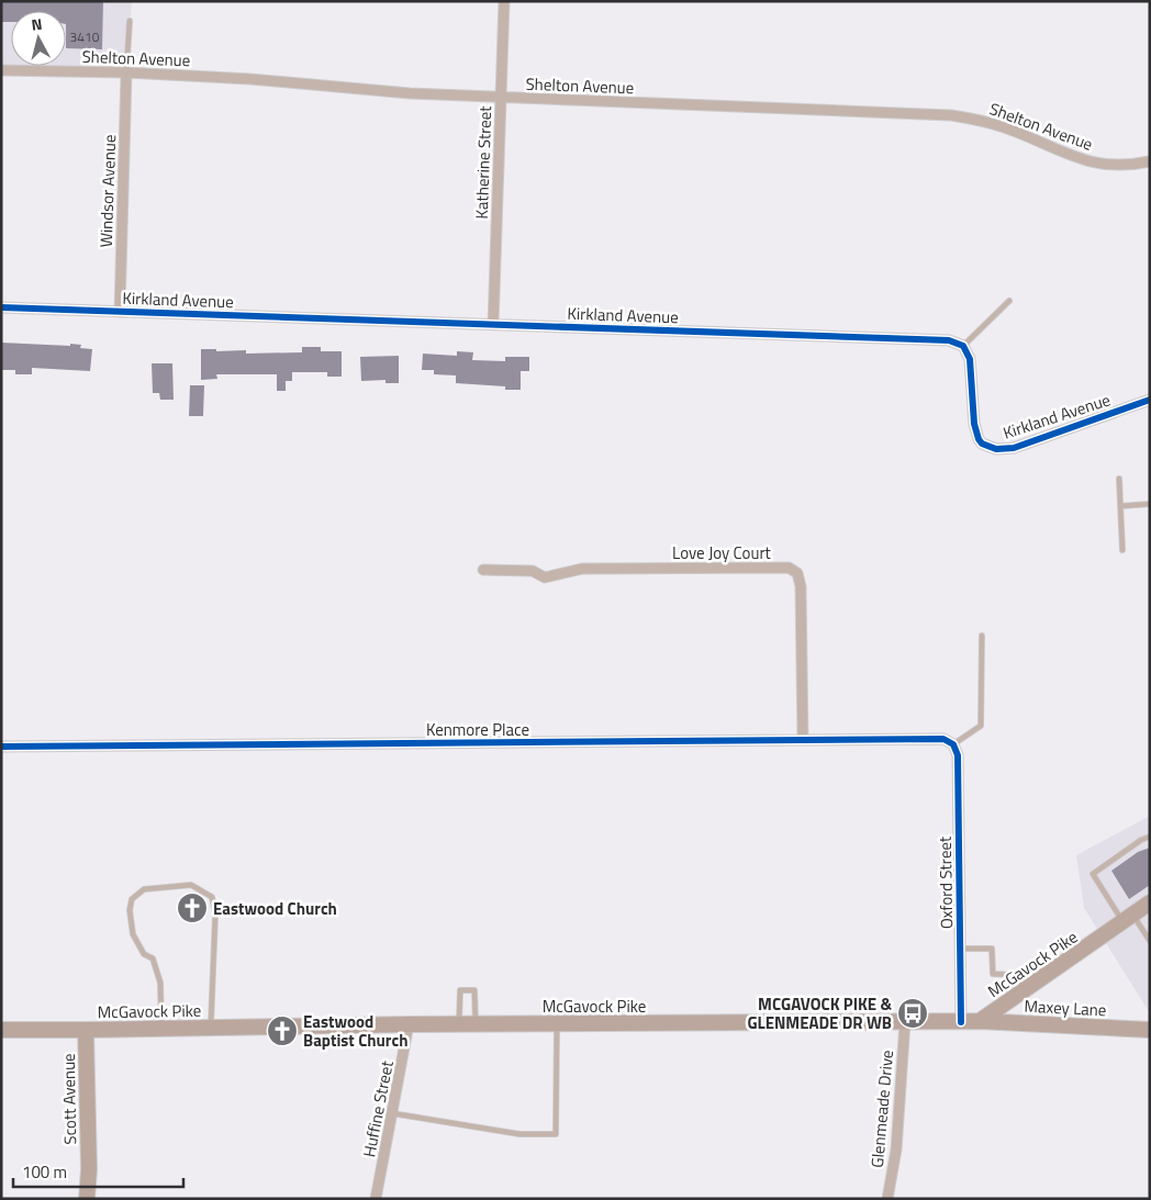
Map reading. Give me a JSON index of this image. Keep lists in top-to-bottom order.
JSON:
{
  "streets": {
    "street": [
      "Shelton Avenue",
      "Katherine Street",
      "Windsor Avenue",
      "Kirkland Avenue",
      "Love Joy Court",
      "Kenmore Place",
      "Oxford Street",
      "McGavock Pike",
      "Maxey Lane",
      "Scott Avenue",
      "Huffine Street",
      "Glenmeade Drive"
    ]
  },
  "crossings": [
    ["Shelton Avenue", "Katherine Street"],
    ["Shelton Avenue", "Windsor Avenue"],
    ["Katherine Street", "Kirkland Avenue"],
    ["Windsor Avenue", "Kirkland Avenue"],
    ["Love Joy Court", "Kenmore Place"],
    ["Kenmore Place", "Oxford Street"],
    ["Oxford Street", "McGavock Pike"],
    ["McGavock Pike", "Maxey Lane"],
    ["McGavock Pike", "Scott Avenue"],
    ["McGavock Pike", "Huffine Street"],
    ["McGavock Pike", "Glenmeade Drive"]
  ],
  "places": {
    "church": ["Eastwood Church", "Eastwood Baptist Church"],
    "bus stop": ["MCGAVOCK PIKE & GLENMEADE DR WB"]
  },
  "house_numbers": ["3410"],
  "scale_bar": "100 m",
  "north": "top"
}
